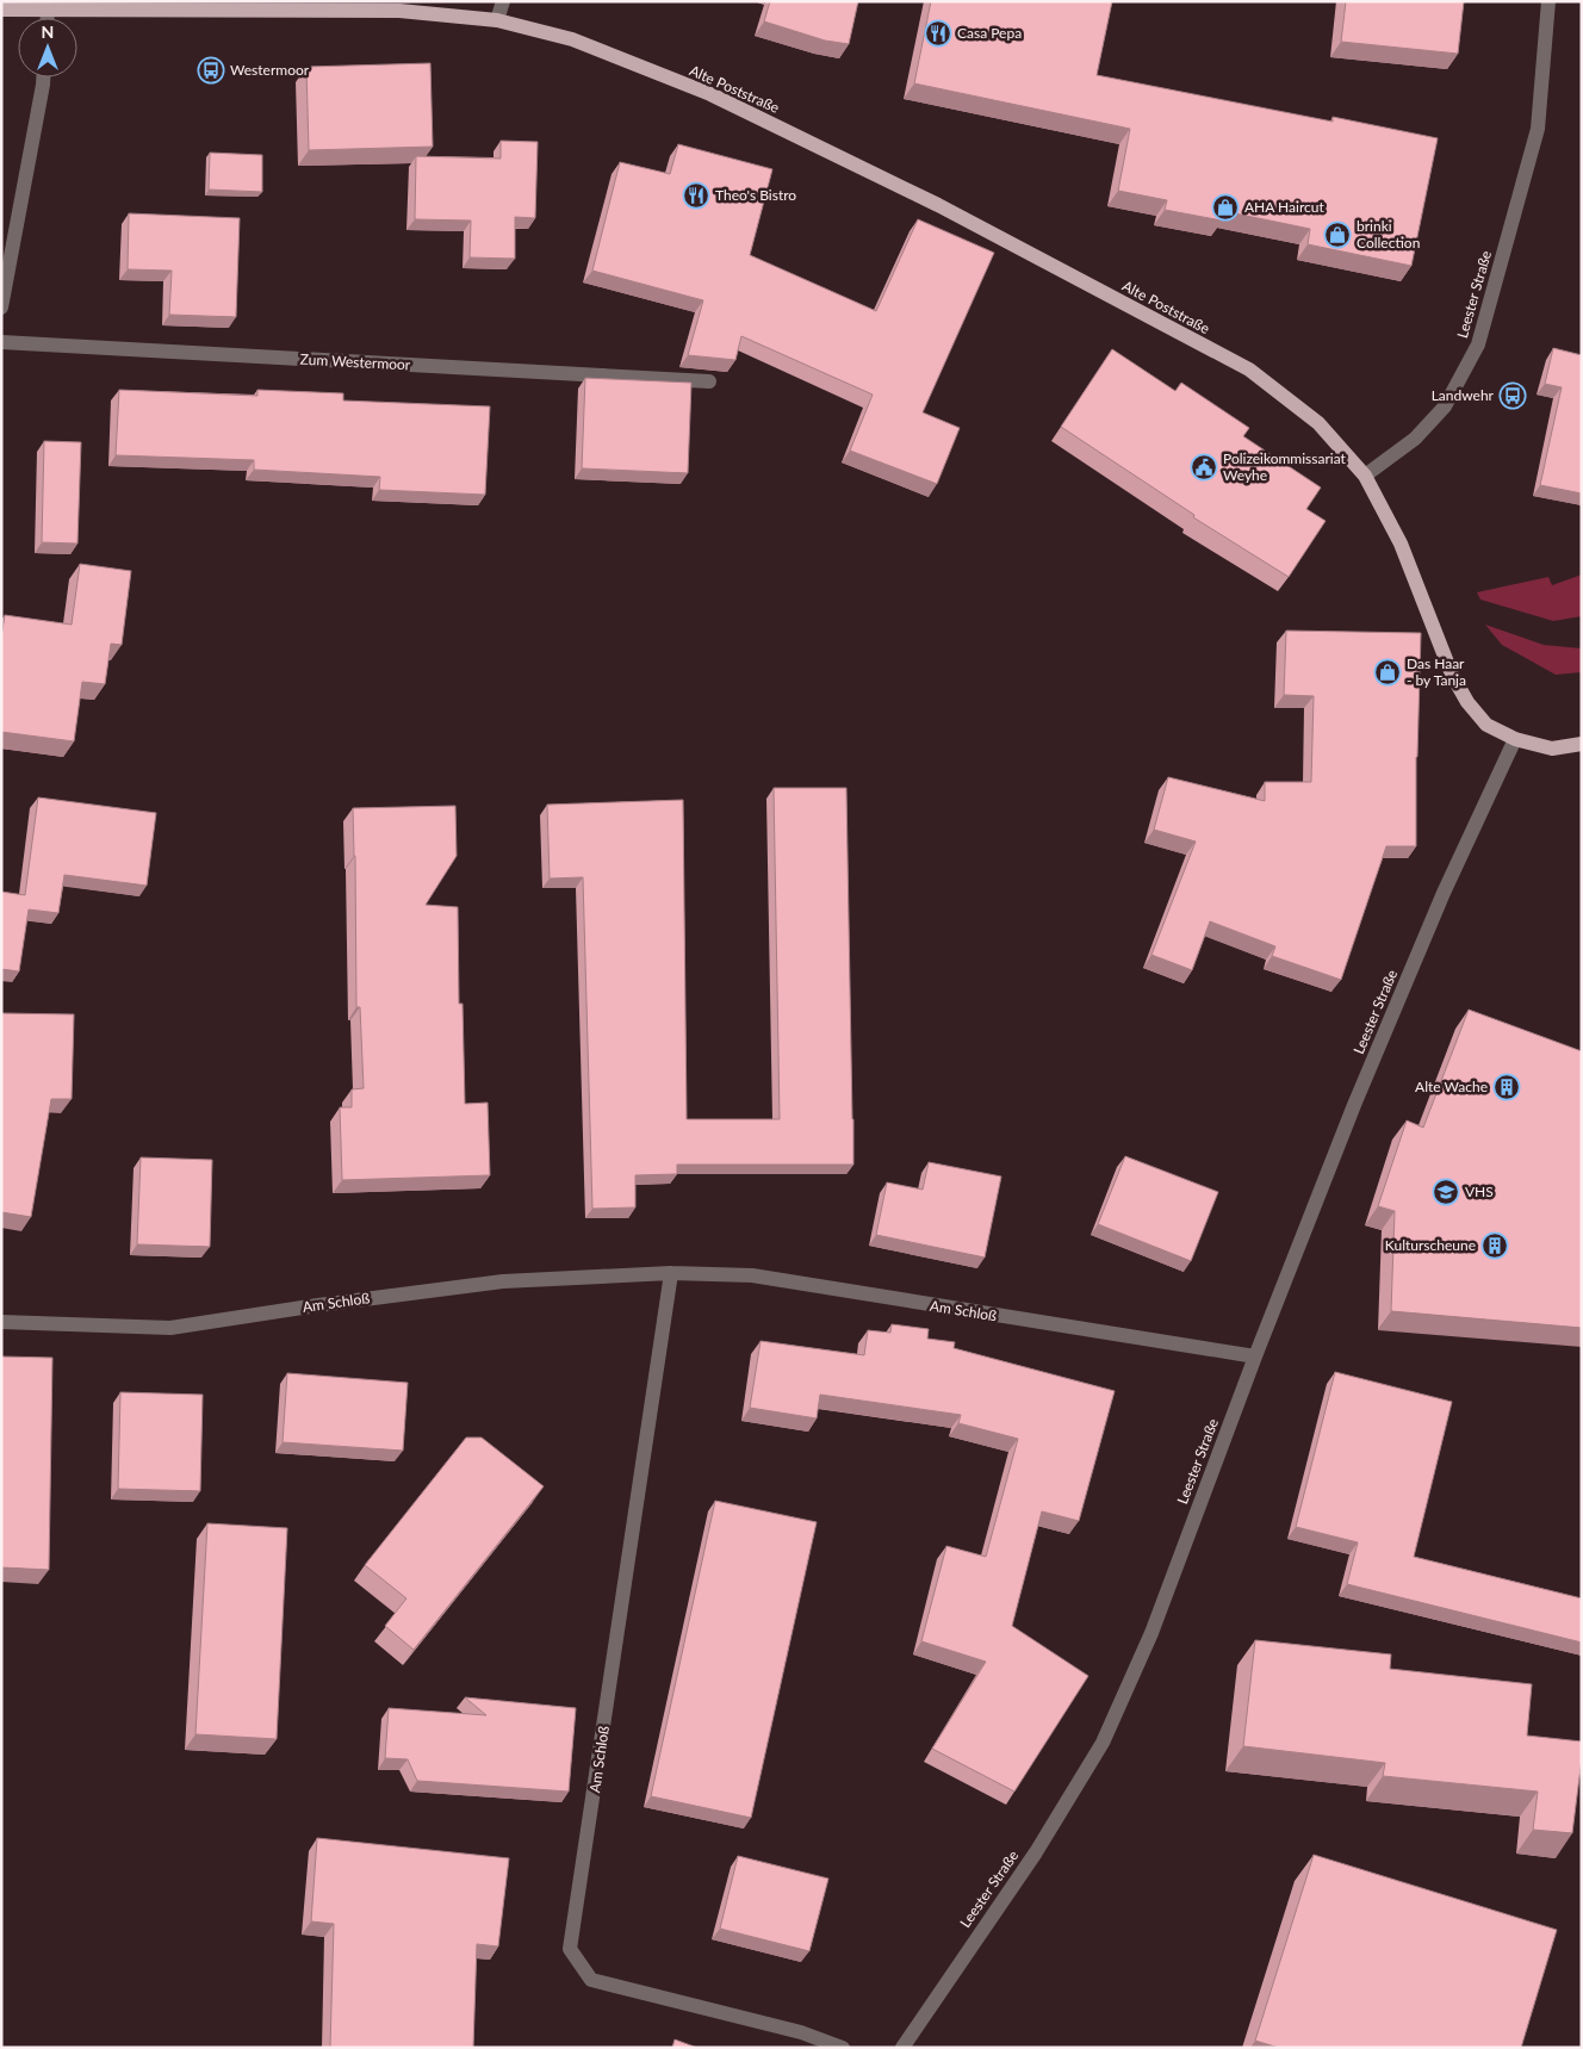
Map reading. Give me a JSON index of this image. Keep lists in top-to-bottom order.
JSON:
{
  "streets": {
    "main road": ["Alte Poststraße"],
    "street": ["Leester Straße", "Zum Westermoor", "Am Schloß"]
  },
  "crossings": [
    ["Alte Poststraße", "Leester Straße"],
    ["Leester Straße", "Am Schloß"]
  ],
  "places": {
    "restaurant": ["Casa Pepa", "Theo's Bistro"],
    "bus stop": ["Westermoor", "Landwehr"],
    "shop": ["AHA Haircut", "brinki Collection", "Das Haar - by Tanja"],
    "public building": ["Polizeikommissariat Weyhe"],
    "building": ["Alte Wache", "Kulturscheune"],
    "school or university": ["VHS"]
  },
  "north": "top"
}
